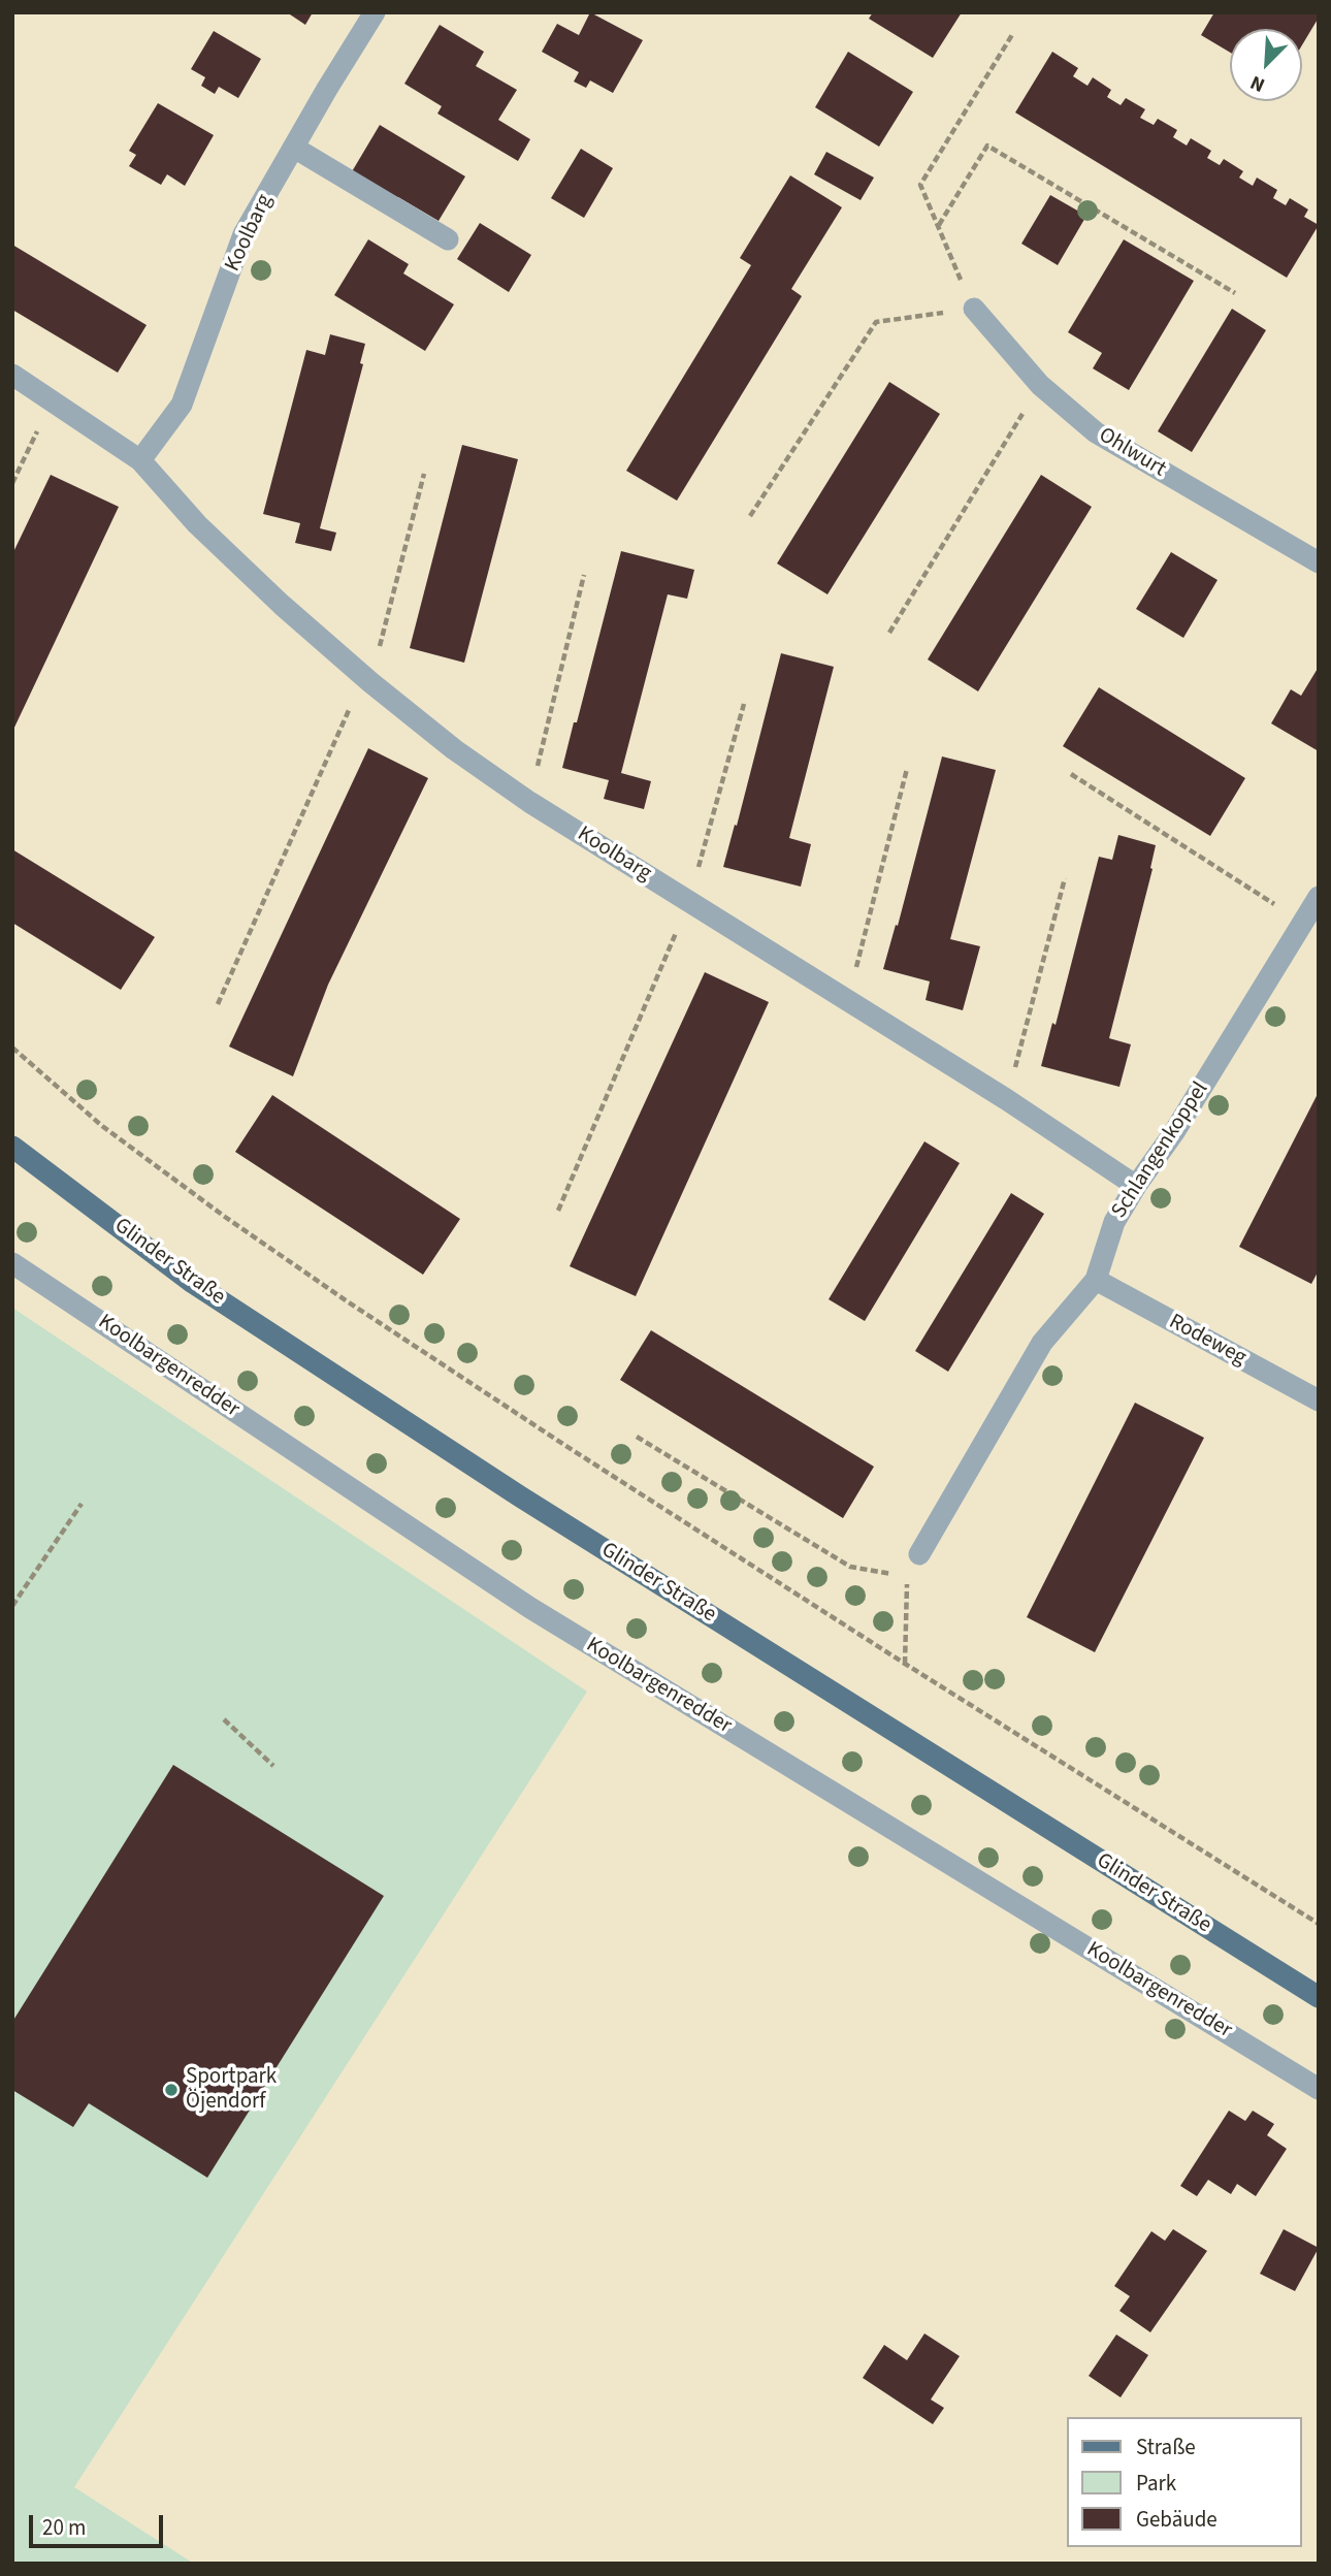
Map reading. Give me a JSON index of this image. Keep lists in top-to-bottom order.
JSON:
{
  "streets": {
    "main road": ["Glinder Straße"],
    "street": [
      "Koolbarg",
      "Ohlwurt",
      "Schlangenkoppel",
      "Rodeweg",
      "Koolbargenredder"
    ]
  },
  "crossings": [
    ["Koolbarg", "Schlangenkoppel"],
    ["Schlangenkoppel", "Rodeweg"]
  ],
  "places": ["Sportpark Öjendorf"],
  "legend": ["Straße", "Park", "Gebäude"],
  "scale_bar": "20 m",
  "north": "bottom left"
}
